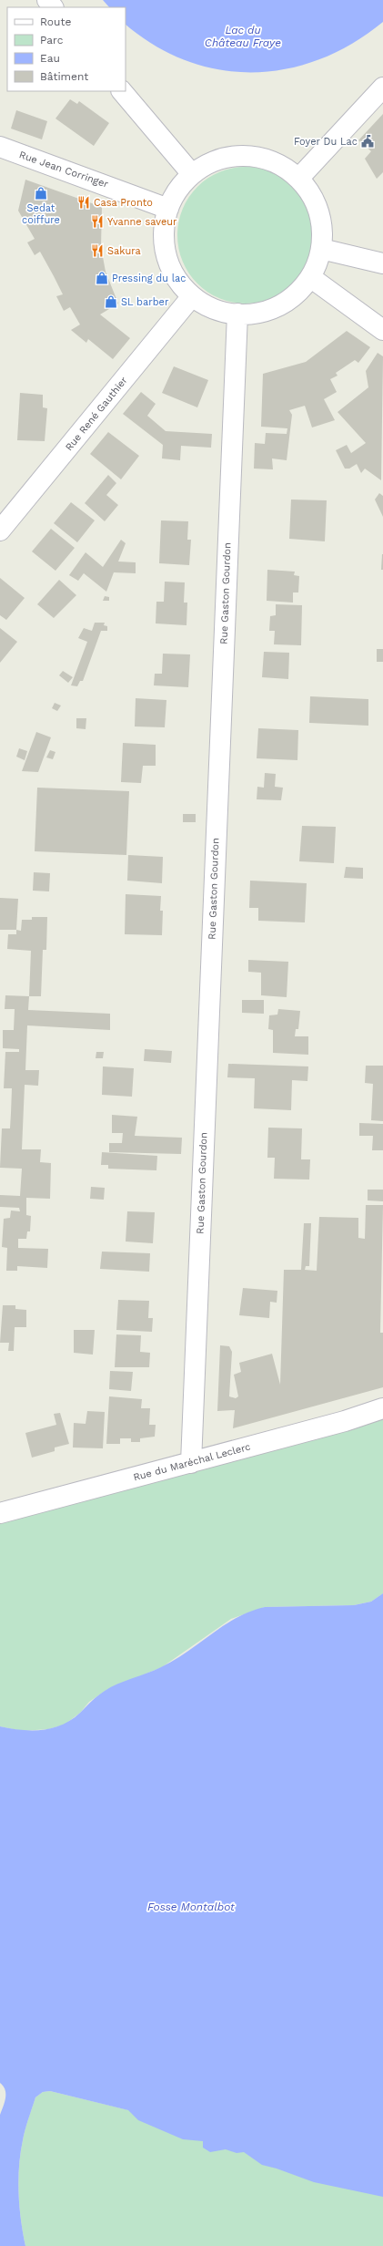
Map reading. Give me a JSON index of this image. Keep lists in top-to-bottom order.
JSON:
{
  "streets": {
    "street": [
      "Rue Jean Corringer",
      "Rue René Gauthier",
      "Rue Gaston Gourdon",
      "Rue du Maréchal Leclerc"
    ]
  },
  "crossings": [
    ["Rue Gaston Gourdon", "Rue du Maréchal Leclerc"]
  ],
  "water": ["Lac du Château Fraye", "Fosse Montalbot"],
  "places": {
    "public building": ["Foyer Du Lac"],
    "shop": ["Sedat coiffure", "Pressing du lac", "SL barber"],
    "restaurant": ["Casa Pronto", "Yvanne saveur", "Sakura"]
  },
  "legend": [
    "Route",
    "Parc",
    "Eau",
    "Bâtiment"
  ]
}
